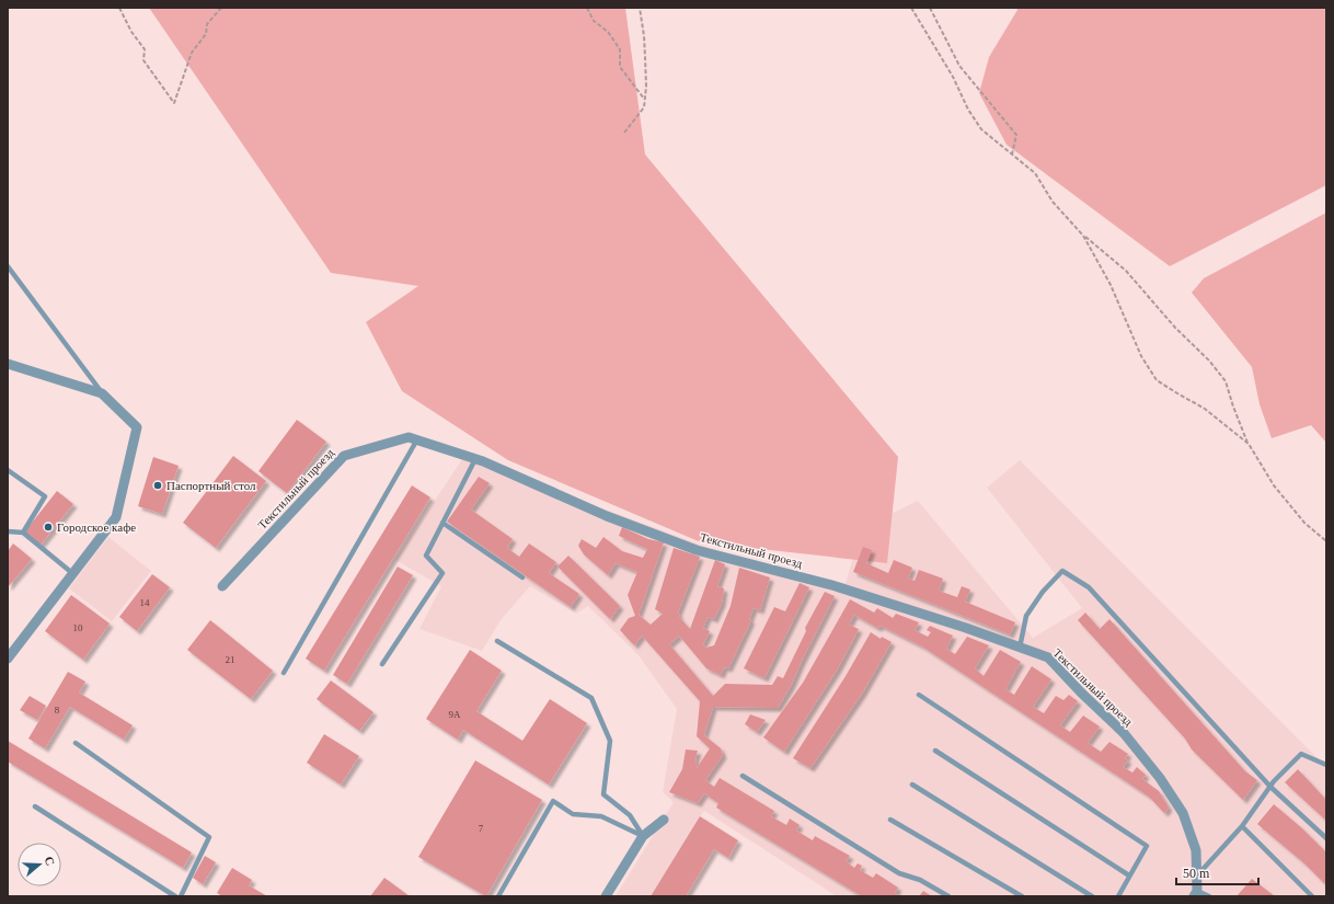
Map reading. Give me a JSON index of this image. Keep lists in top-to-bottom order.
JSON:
{
  "streets": {
    "street": ["Текстильный проезд"]
  },
  "places": ["Паспортный стол", "Городское кафе"],
  "house_numbers": [
    "14",
    "10",
    "21",
    "8",
    "9А",
    "7"
  ],
  "scale_bar": "50 m",
  "north": "right"
}
